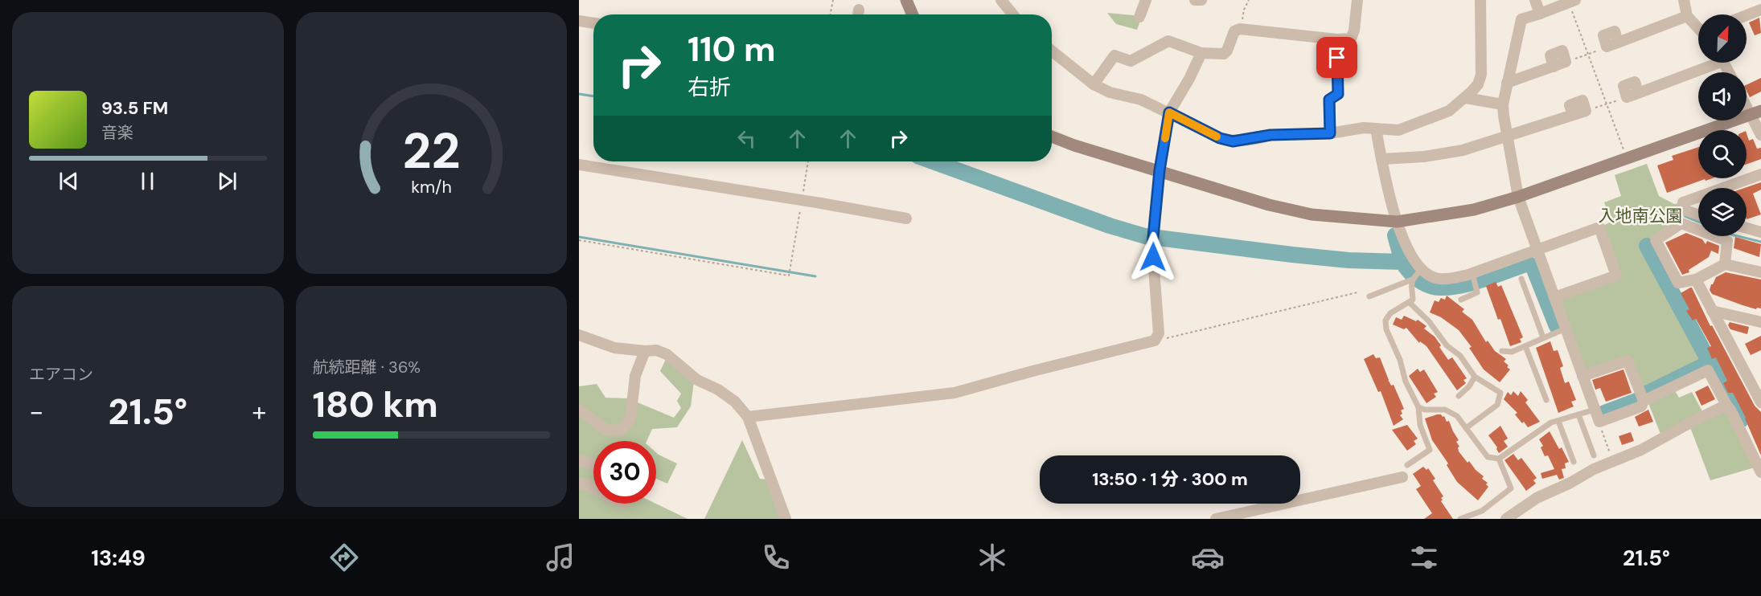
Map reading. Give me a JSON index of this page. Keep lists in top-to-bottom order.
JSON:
{
  "parks": ["入地南公園"],
  "north": "top right",
  "page": {
    "turn": ["110 m", "右折"],
    "song": ["93.5 FM", "音楽"],
    "tile": [
      "エアコン",
      ["航続距離 · 36%", "180 km"]
    ],
    "heat": ["−", "21.5°", "+"],
    "limit": "30",
    "trip": "13:50 · 1 分 · 300 m",
    "tabs": ["13:49", "21.5°"],
    "gauge": ["22", "km/h"]
  }
}
